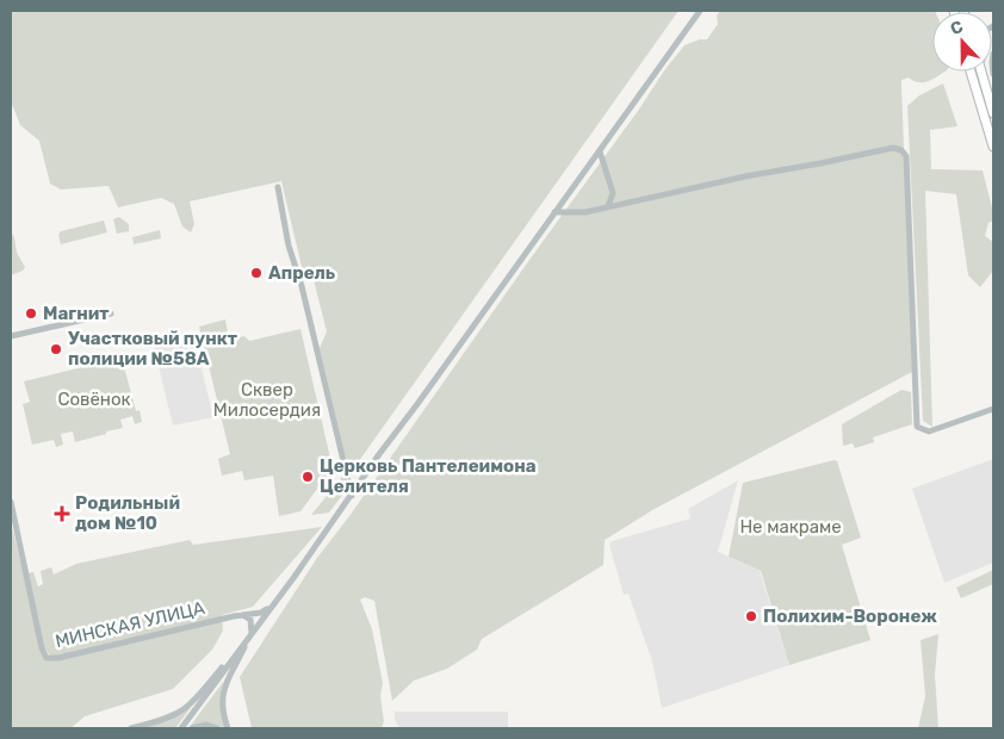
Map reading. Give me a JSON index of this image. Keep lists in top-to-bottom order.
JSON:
{
  "streets": {
    "street": ["МИНСКАЯ УЛИЦА"]
  },
  "parks": ["Сквер Милосердия", "Совёнок", "Не макраме"],
  "places": {
    "other": [
      "Апрель",
      "Магнит",
      "Участковый пункт полиции №58А",
      "Церковь Пантелеимона Целителя",
      "Полихим-Воронеж"
    ],
    "health": ["Родильный дом №10"]
  },
  "north": "top"
}
